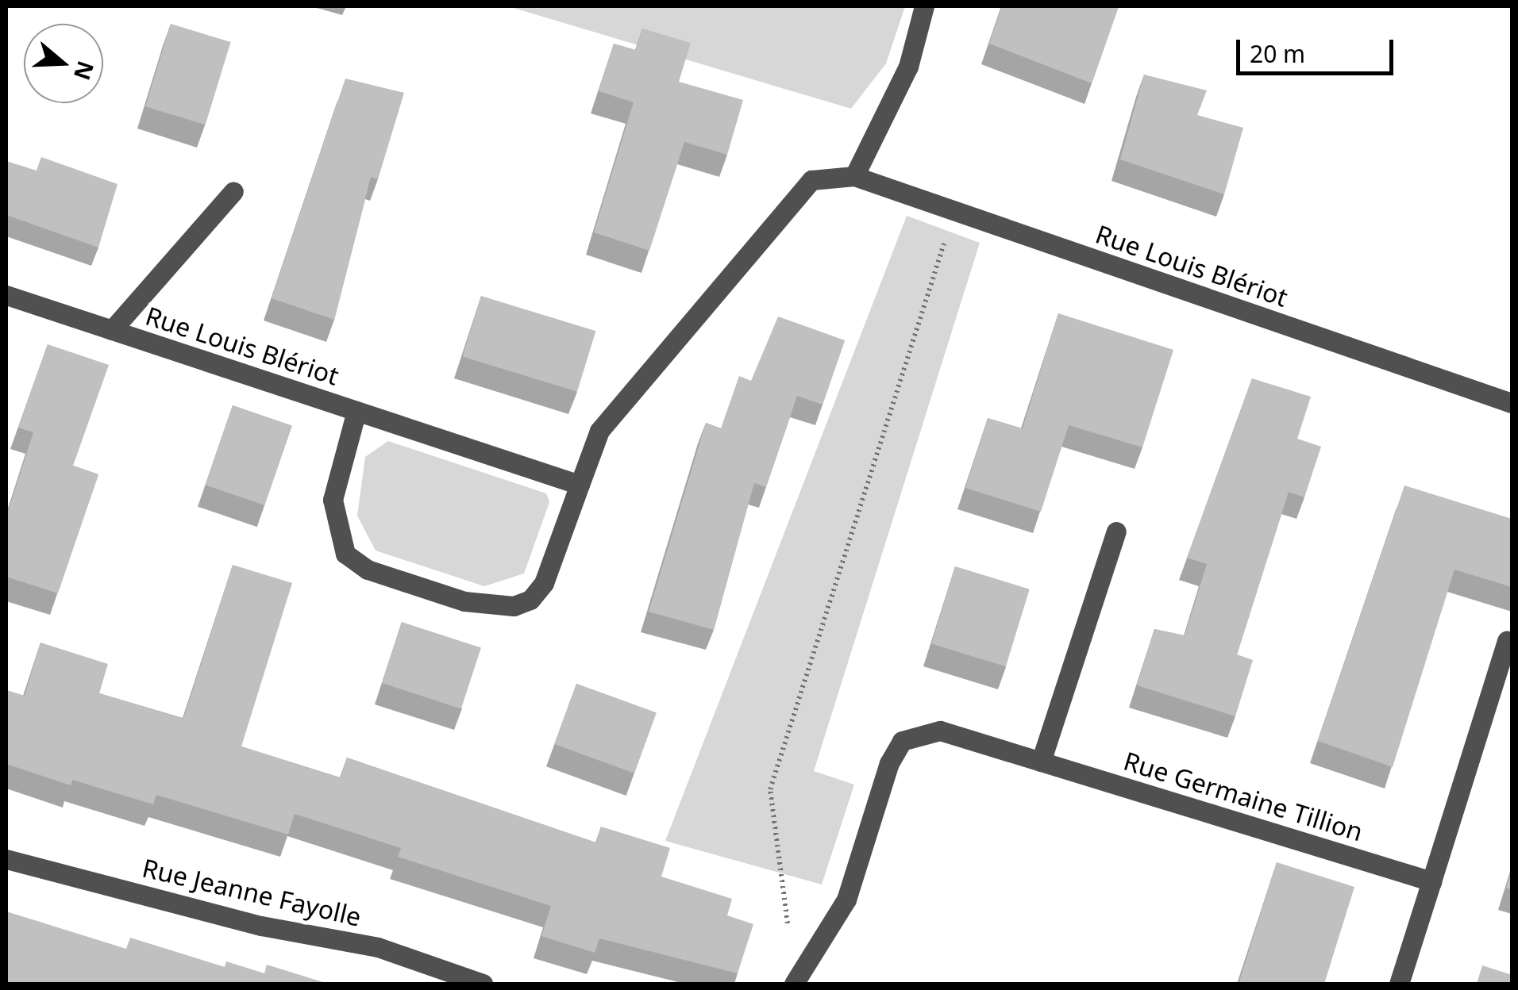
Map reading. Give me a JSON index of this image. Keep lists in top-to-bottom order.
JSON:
{
  "streets": {
    "street": ["Rue Louis Blériot", "Rue Germaine Tillion", "Rue Jeanne Fayolle"]
  },
  "scale_bar": "20 m",
  "north": "right"
}
